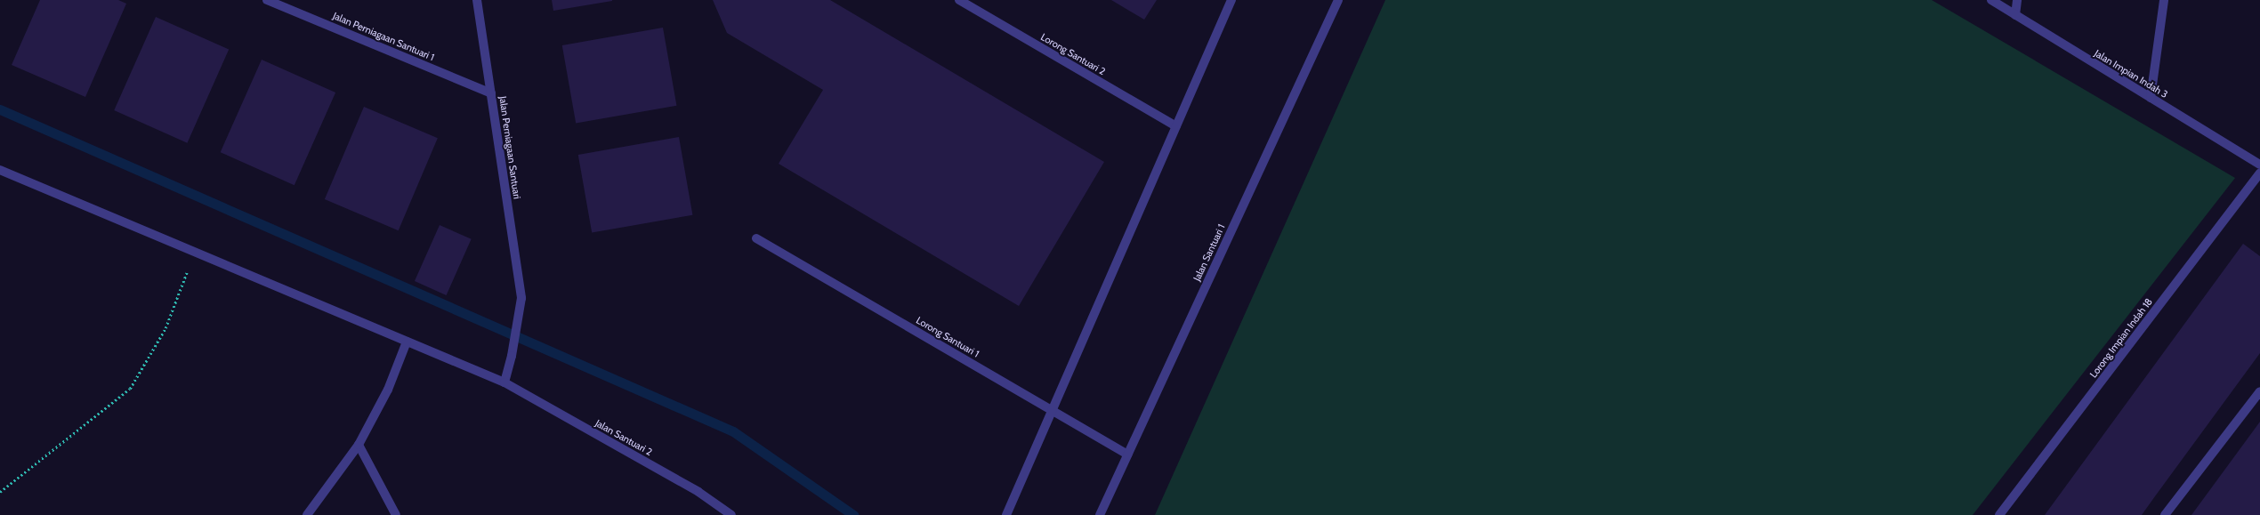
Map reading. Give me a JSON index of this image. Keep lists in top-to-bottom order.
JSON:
{
  "streets": {
    "street": [
      "Jalan Perniagaan Santuari 1",
      "Lorong Santuari 2",
      "Jalan Impian Indah 3",
      "Jalan Perniagaan Santuari",
      "Jalan Santuari 1",
      "Lorong Santuari 1",
      "Lorong Impian Indah 18",
      "Jalan Santuari 2"
    ]
  },
  "crossings": [
    ["Jalan Perniagaan Santuari 1", "Jalan Perniagaan Santuari"],
    ["Jalan Perniagaan Santuari", "Jalan Santuari 2"],
    ["Jalan Santuari 1", "Lorong Santuari 1"]
  ]
}
